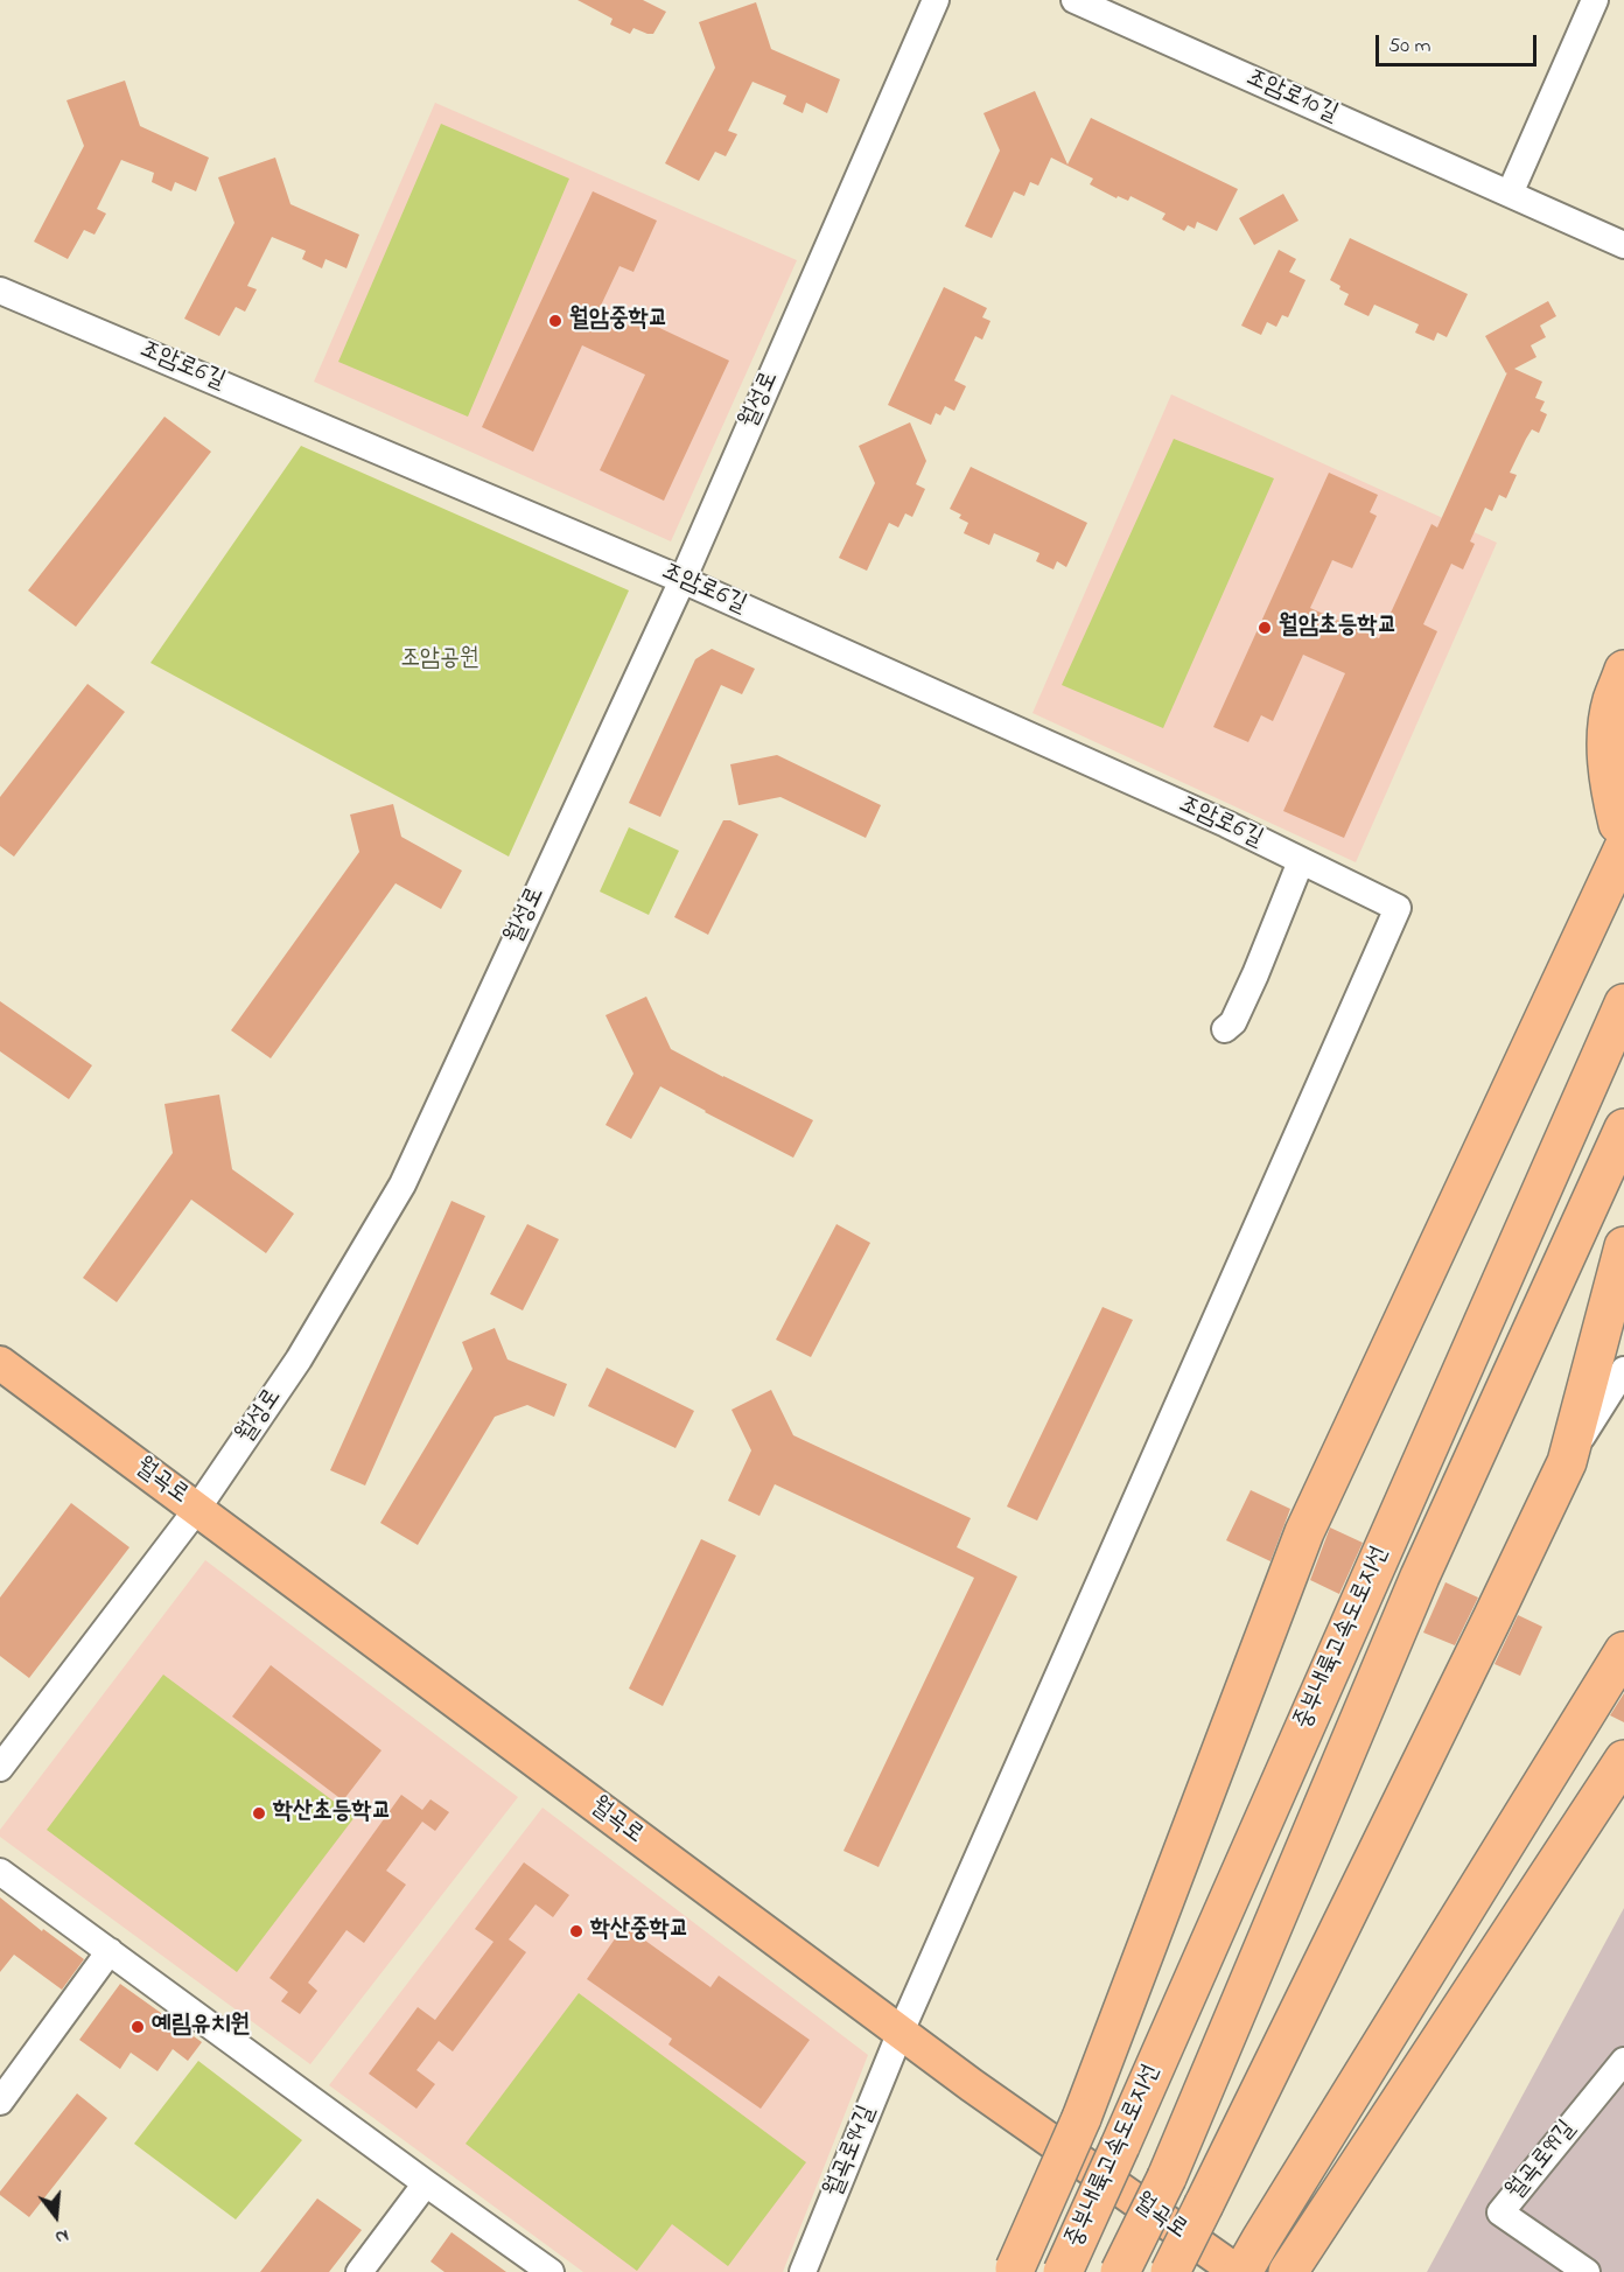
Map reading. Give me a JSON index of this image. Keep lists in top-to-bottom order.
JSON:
{
  "streets": {
    "highway": ["중부내륙고속도로지선"],
    "main road": ["월곡로"],
    "street": [
      "조암로10길",
      "조암로6길",
      "월성로",
      "월곡로94길",
      "월곡로99길"
    ]
  },
  "crossings": [
    ["조암로6길", "월성로"],
    ["조암로6길", "월곡로94길"],
    ["월성로", "월곡로"],
    ["월곡로", "월곡로94길"]
  ],
  "parks": ["조암공원"],
  "places": [
    "월암중학교",
    "월암초등학교",
    "학산초등학교",
    "학산중학교",
    "예림유치원"
  ],
  "scale_bar": "50 m",
  "north": "bottom"
}
